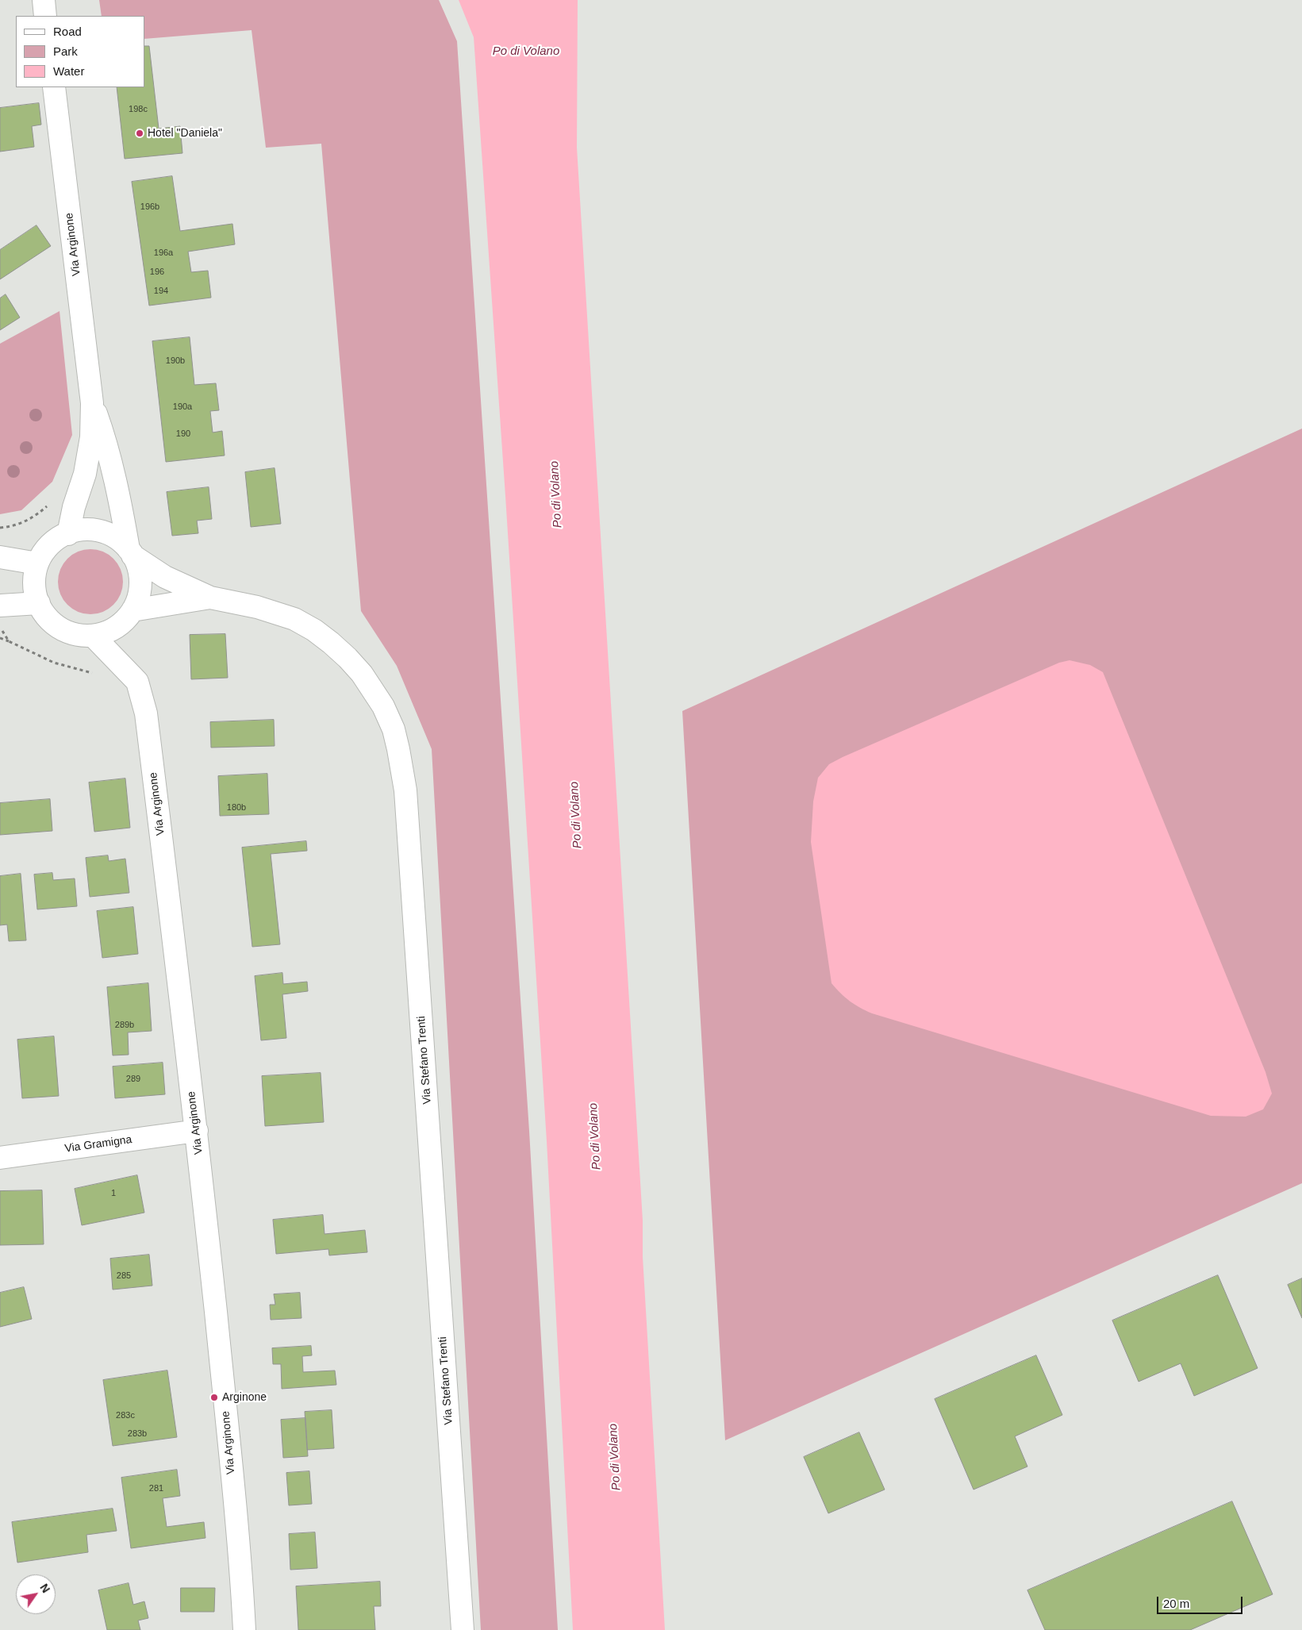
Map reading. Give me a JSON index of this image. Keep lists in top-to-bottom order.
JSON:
{
  "streets": {
    "main road": ["Via Arginone", "Via Stefano Trenti", "Via Gramigna"]
  },
  "crossings": [
    ["Via Arginone", "Via Stefano Trenti"],
    ["Via Arginone", "Via Gramigna"]
  ],
  "water": ["Po di Volano"],
  "places": ["Hotel \"Daniela\"", "Arginone"],
  "house_numbers": [
    "198c",
    "196b",
    "196a",
    "196",
    "194",
    "190b",
    "190a",
    "190",
    "180b",
    "289b",
    "289",
    "1",
    "285",
    "283c",
    "283b",
    "281"
  ],
  "legend": ["Road", "Park", "Water"],
  "scale_bar": "20 m",
  "north": "top right"
}
